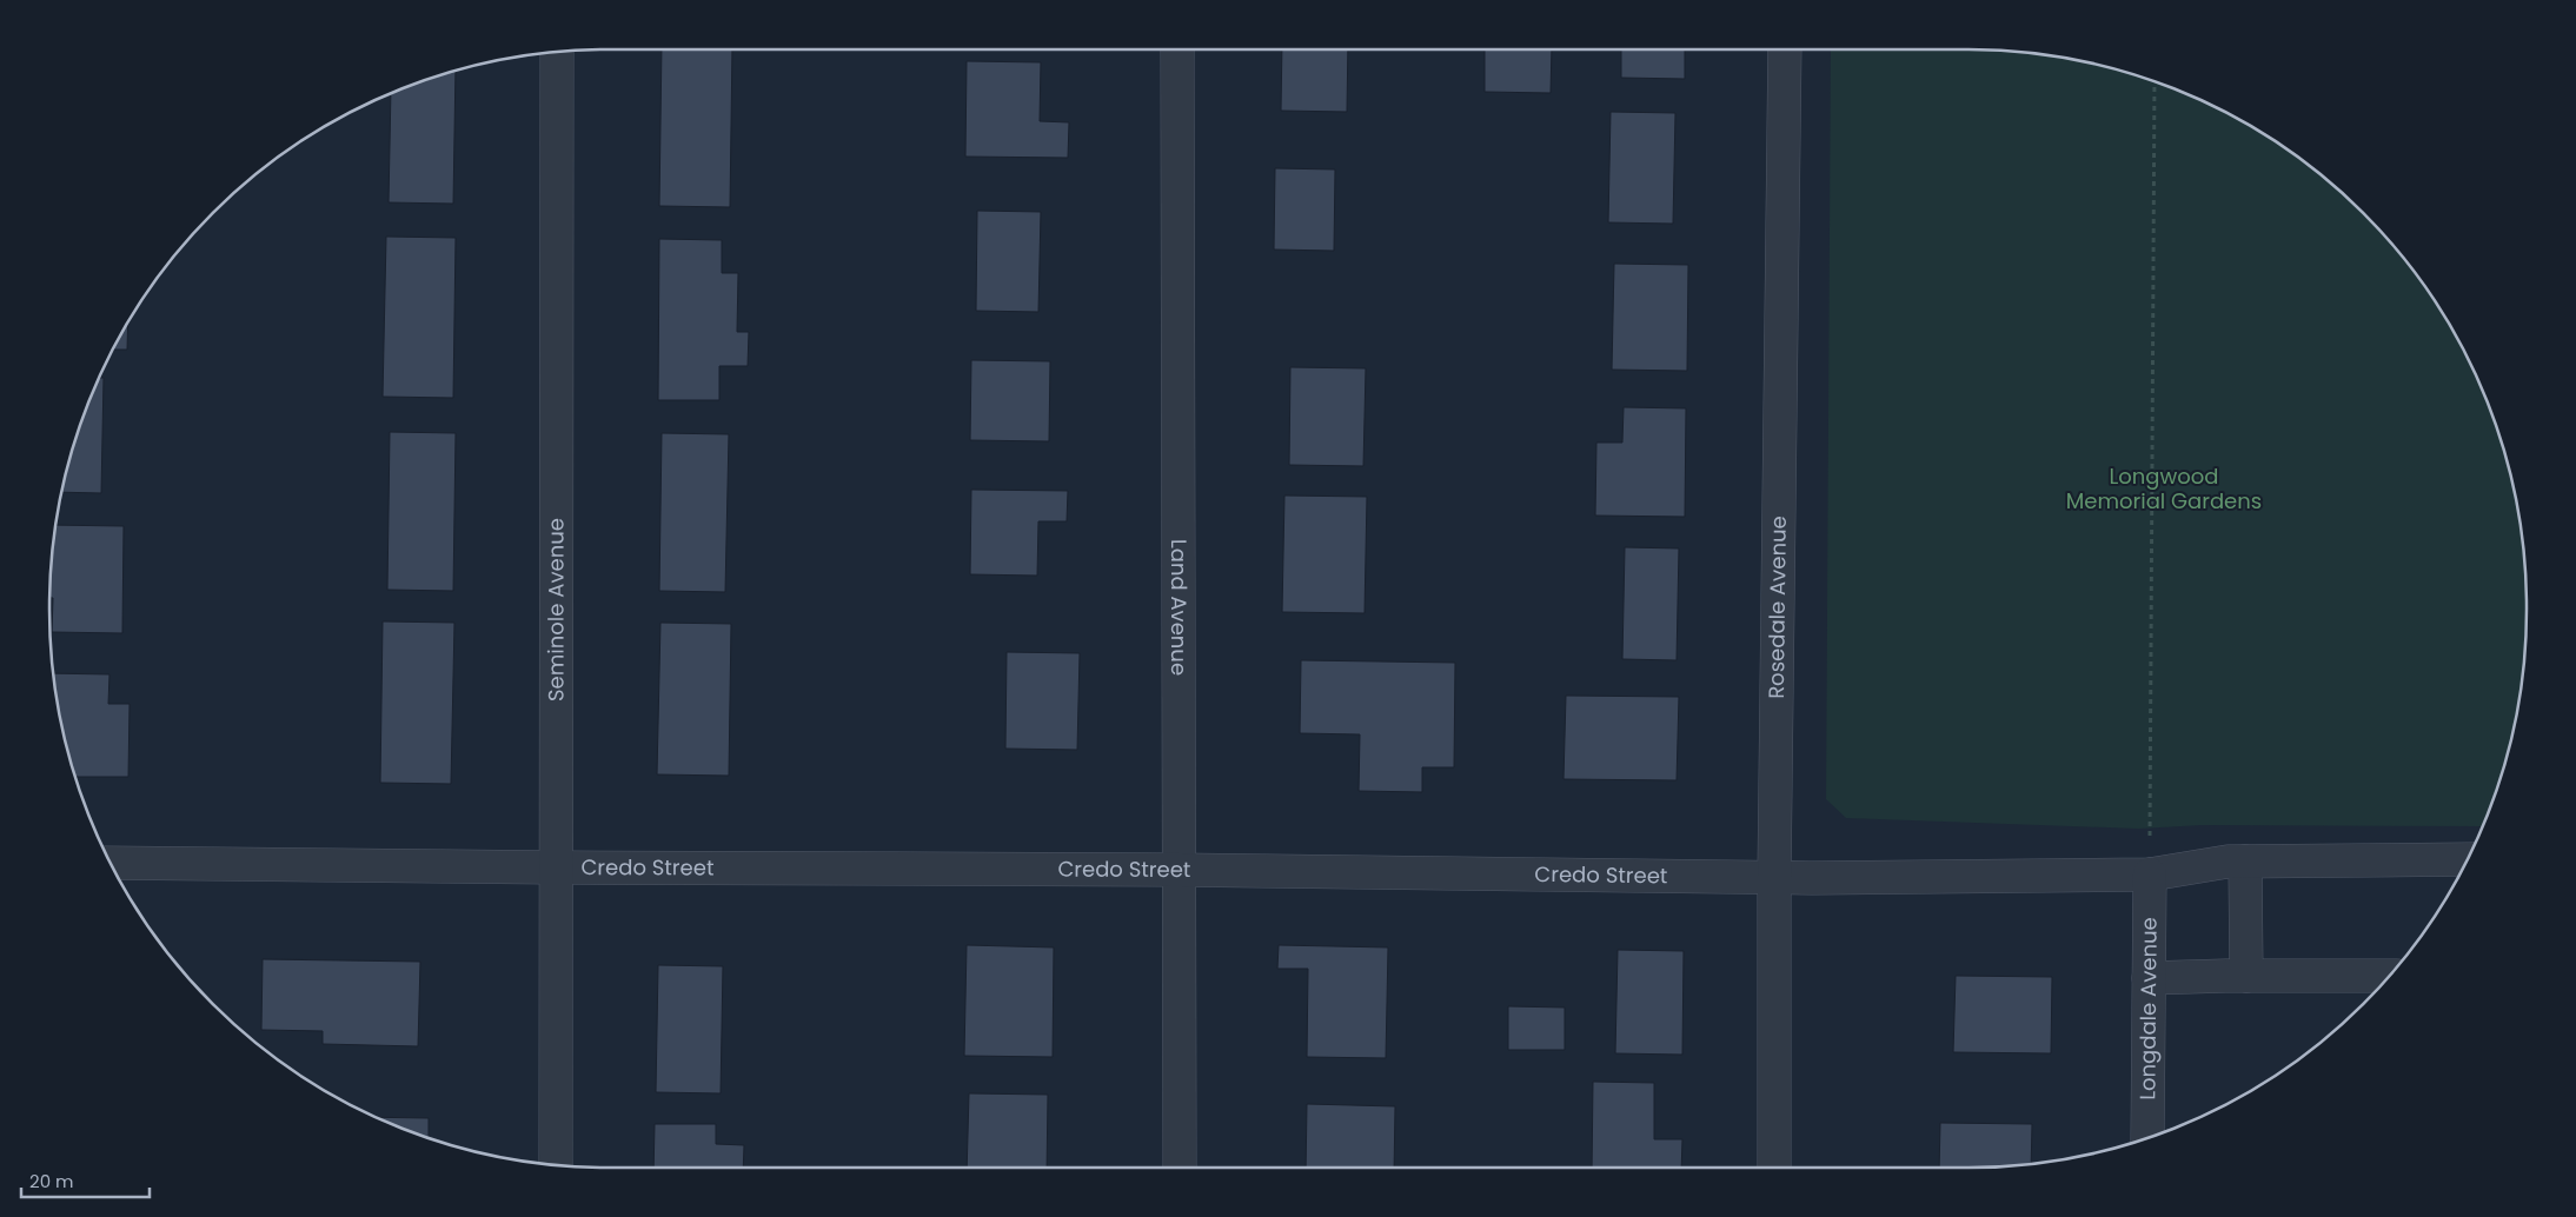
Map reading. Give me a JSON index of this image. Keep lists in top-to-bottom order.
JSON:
{
  "streets": {
    "street": [
      "Rosedale Avenue",
      "Land Avenue",
      "Seminole Avenue",
      "Credo Street",
      "Longdale Avenue"
    ]
  },
  "crossings": [
    ["Rosedale Avenue", "Credo Street"],
    ["Land Avenue", "Credo Street"],
    ["Seminole Avenue", "Credo Street"],
    ["Credo Street", "Longdale Avenue"]
  ],
  "parks": ["Longwood Memorial Gardens"],
  "scale_bar": "20 m"
}
